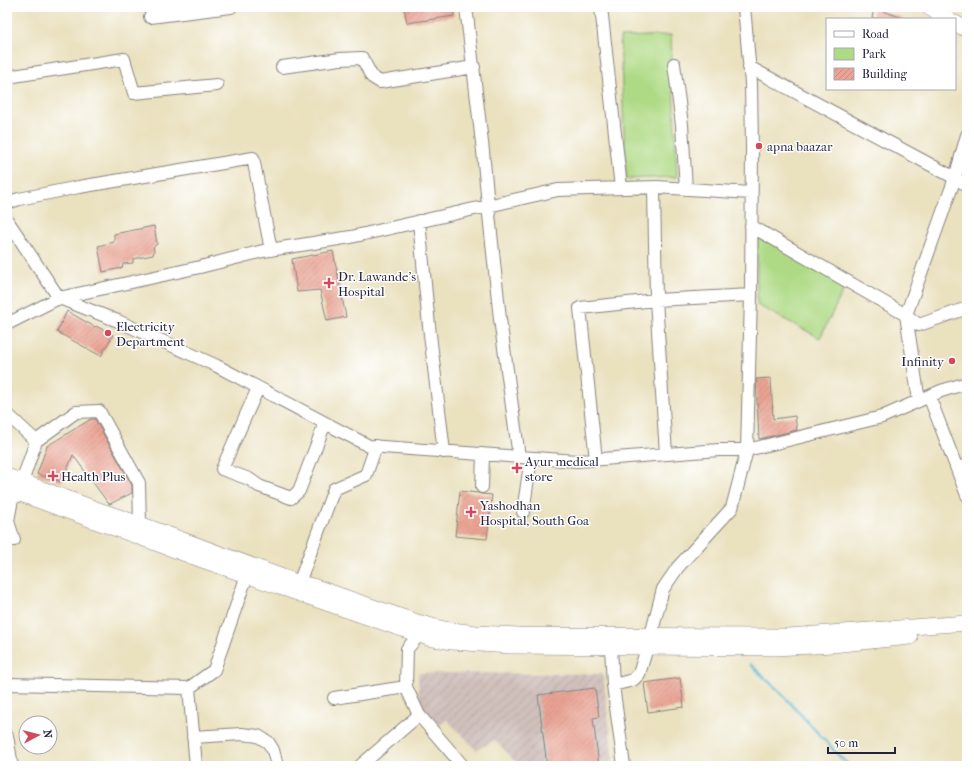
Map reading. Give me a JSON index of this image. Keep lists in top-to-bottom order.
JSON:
{
  "places": {
    "other": ["apna baazar", "Electricity Department", "Infinity"],
    "health": [
      "Dr. Lawande's Hospital",
      "Ayur medical store",
      "Health Plus",
      "Yashodhan Hospital, South Goa"
    ]
  },
  "legend": ["Road", "Park", "Building"],
  "scale_bar": "50 m",
  "north": "right"
}
